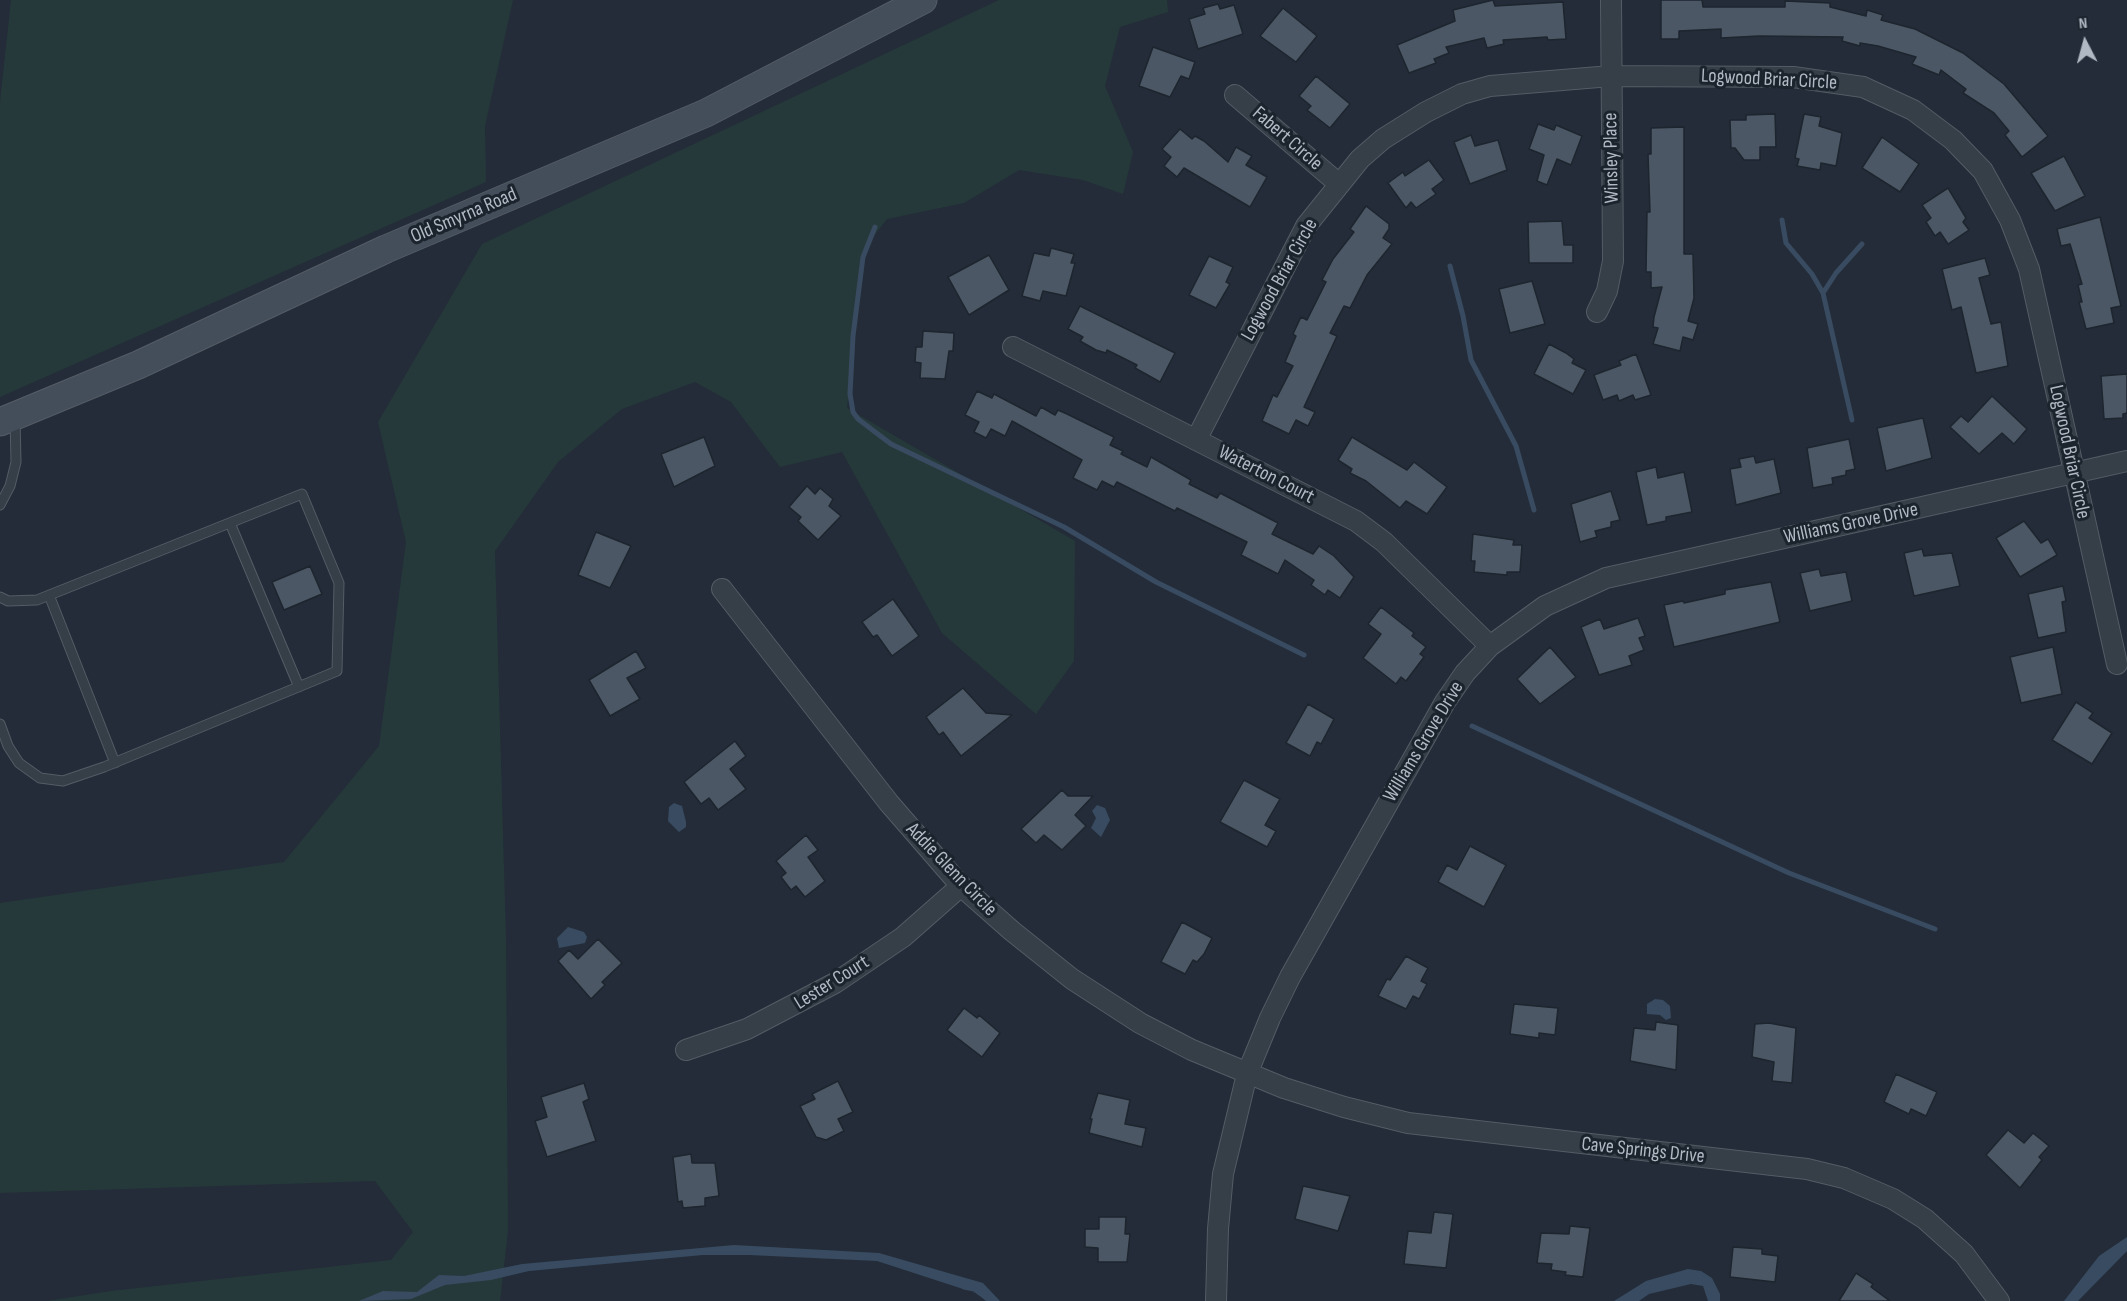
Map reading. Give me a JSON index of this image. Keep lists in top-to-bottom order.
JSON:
{
  "streets": {
    "street": [
      "Logwood Briar Circle",
      "Fabert Circle",
      "Winsley Place",
      "Old Smyrna Road",
      "Waterton Court",
      "Williams Grove Drive",
      "Addie Glenn Circle",
      "Lester Court",
      "Cave Springs Drive"
    ]
  },
  "crossings": [
    ["Logwood Briar Circle", "Fabert Circle"],
    ["Logwood Briar Circle", "Winsley Place"],
    ["Logwood Briar Circle", "Waterton Court"],
    ["Logwood Briar Circle", "Williams Grove Drive"],
    ["Waterton Court", "Williams Grove Drive"],
    ["Williams Grove Drive", "Addie Glenn Circle"],
    ["Williams Grove Drive", "Cave Springs Drive"],
    ["Addie Glenn Circle", "Lester Court"],
    ["Addie Glenn Circle", "Cave Springs Drive"]
  ],
  "north": "top"
}
